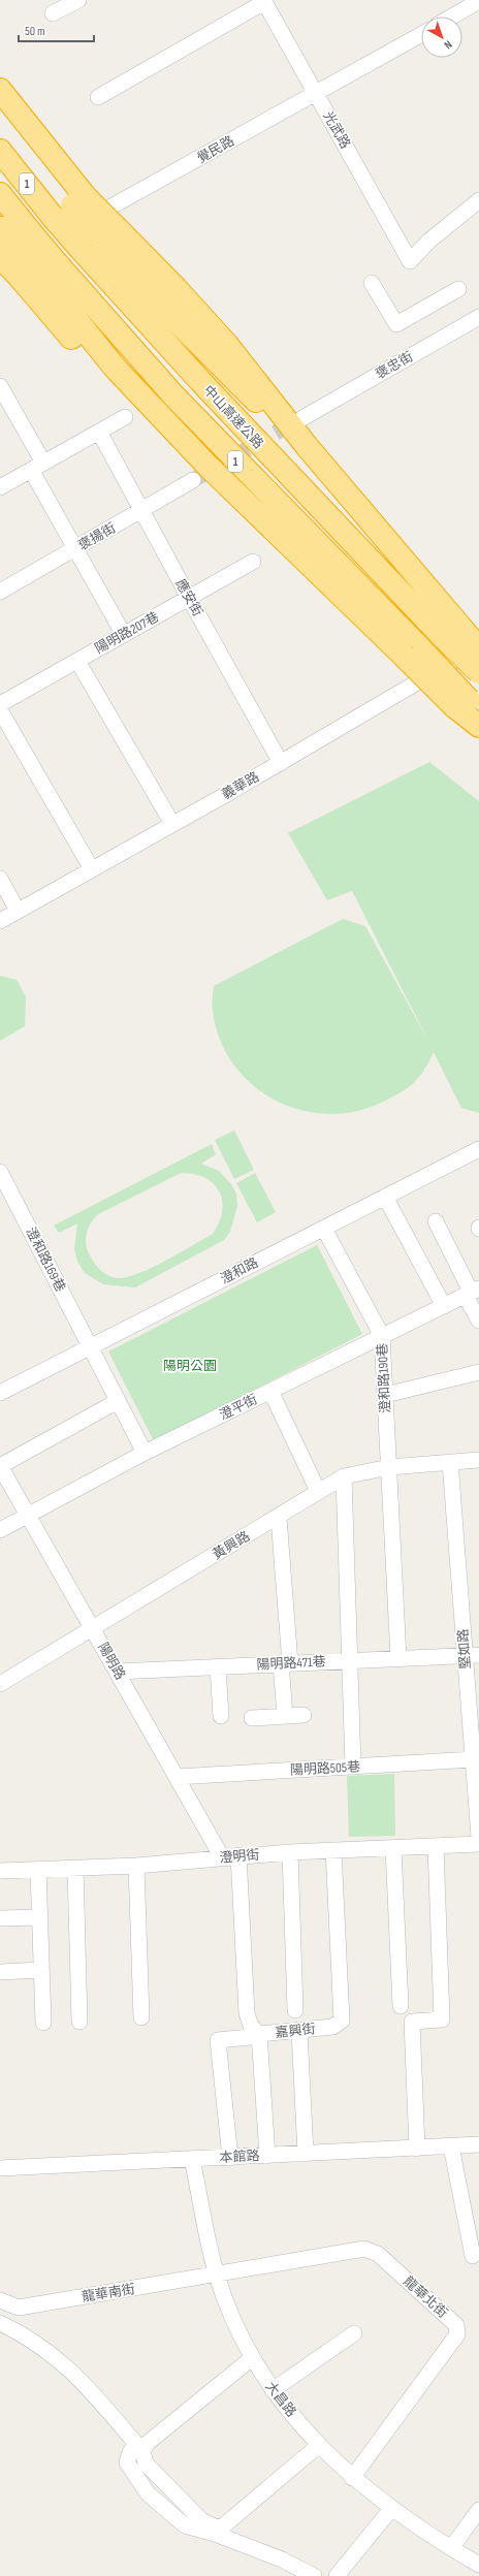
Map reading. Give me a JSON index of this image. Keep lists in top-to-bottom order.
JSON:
{
  "streets": {
    "highway": ["1", "中山高速公路"],
    "street": [
      "光武路",
      "覺民路",
      "褒忠街",
      "褒揚街",
      "應安街",
      "陽明路207巷",
      "義華路",
      "澄和路169巷",
      "澄和路",
      "澄和路190巷",
      "澄平街",
      "黃興路",
      "堅如路",
      "陽明路",
      "陽明路471巷",
      "陽明路505巷",
      "澄明街",
      "嘉興街",
      "本館路",
      "龍華南街",
      "龍華北街",
      "大昌路"
    ]
  },
  "crossings": [
    ["光武路", "覺民路"],
    ["褒揚街", "應安街"],
    ["應安街", "陽明路207巷"],
    ["應安街", "義華路"],
    ["澄和路169巷", "澄和路"],
    ["澄和路169巷", "澄平街"],
    ["澄和路", "澄和路190巷"],
    ["澄和路190巷", "澄平街"],
    ["澄和路190巷", "黃興路"],
    ["澄和路190巷", "陽明路471巷"],
    ["澄平街", "陽明路"],
    ["黃興路", "堅如路"],
    ["黃興路", "陽明路"],
    ["堅如路", "陽明路471巷"],
    ["堅如路", "陽明路505巷"],
    ["陽明路", "陽明路471巷"],
    ["陽明路", "陽明路505巷"],
    ["陽明路", "澄明街"],
    ["澄明街", "嘉興街"],
    ["本館路", "大昌路"],
    ["龍華南街", "龍華北街"],
    ["龍華南街", "大昌路"],
    ["龍華北街", "大昌路"]
  ],
  "parks": ["陽明公園"],
  "scale_bar": "50 m",
  "north": "bottom right"
}
